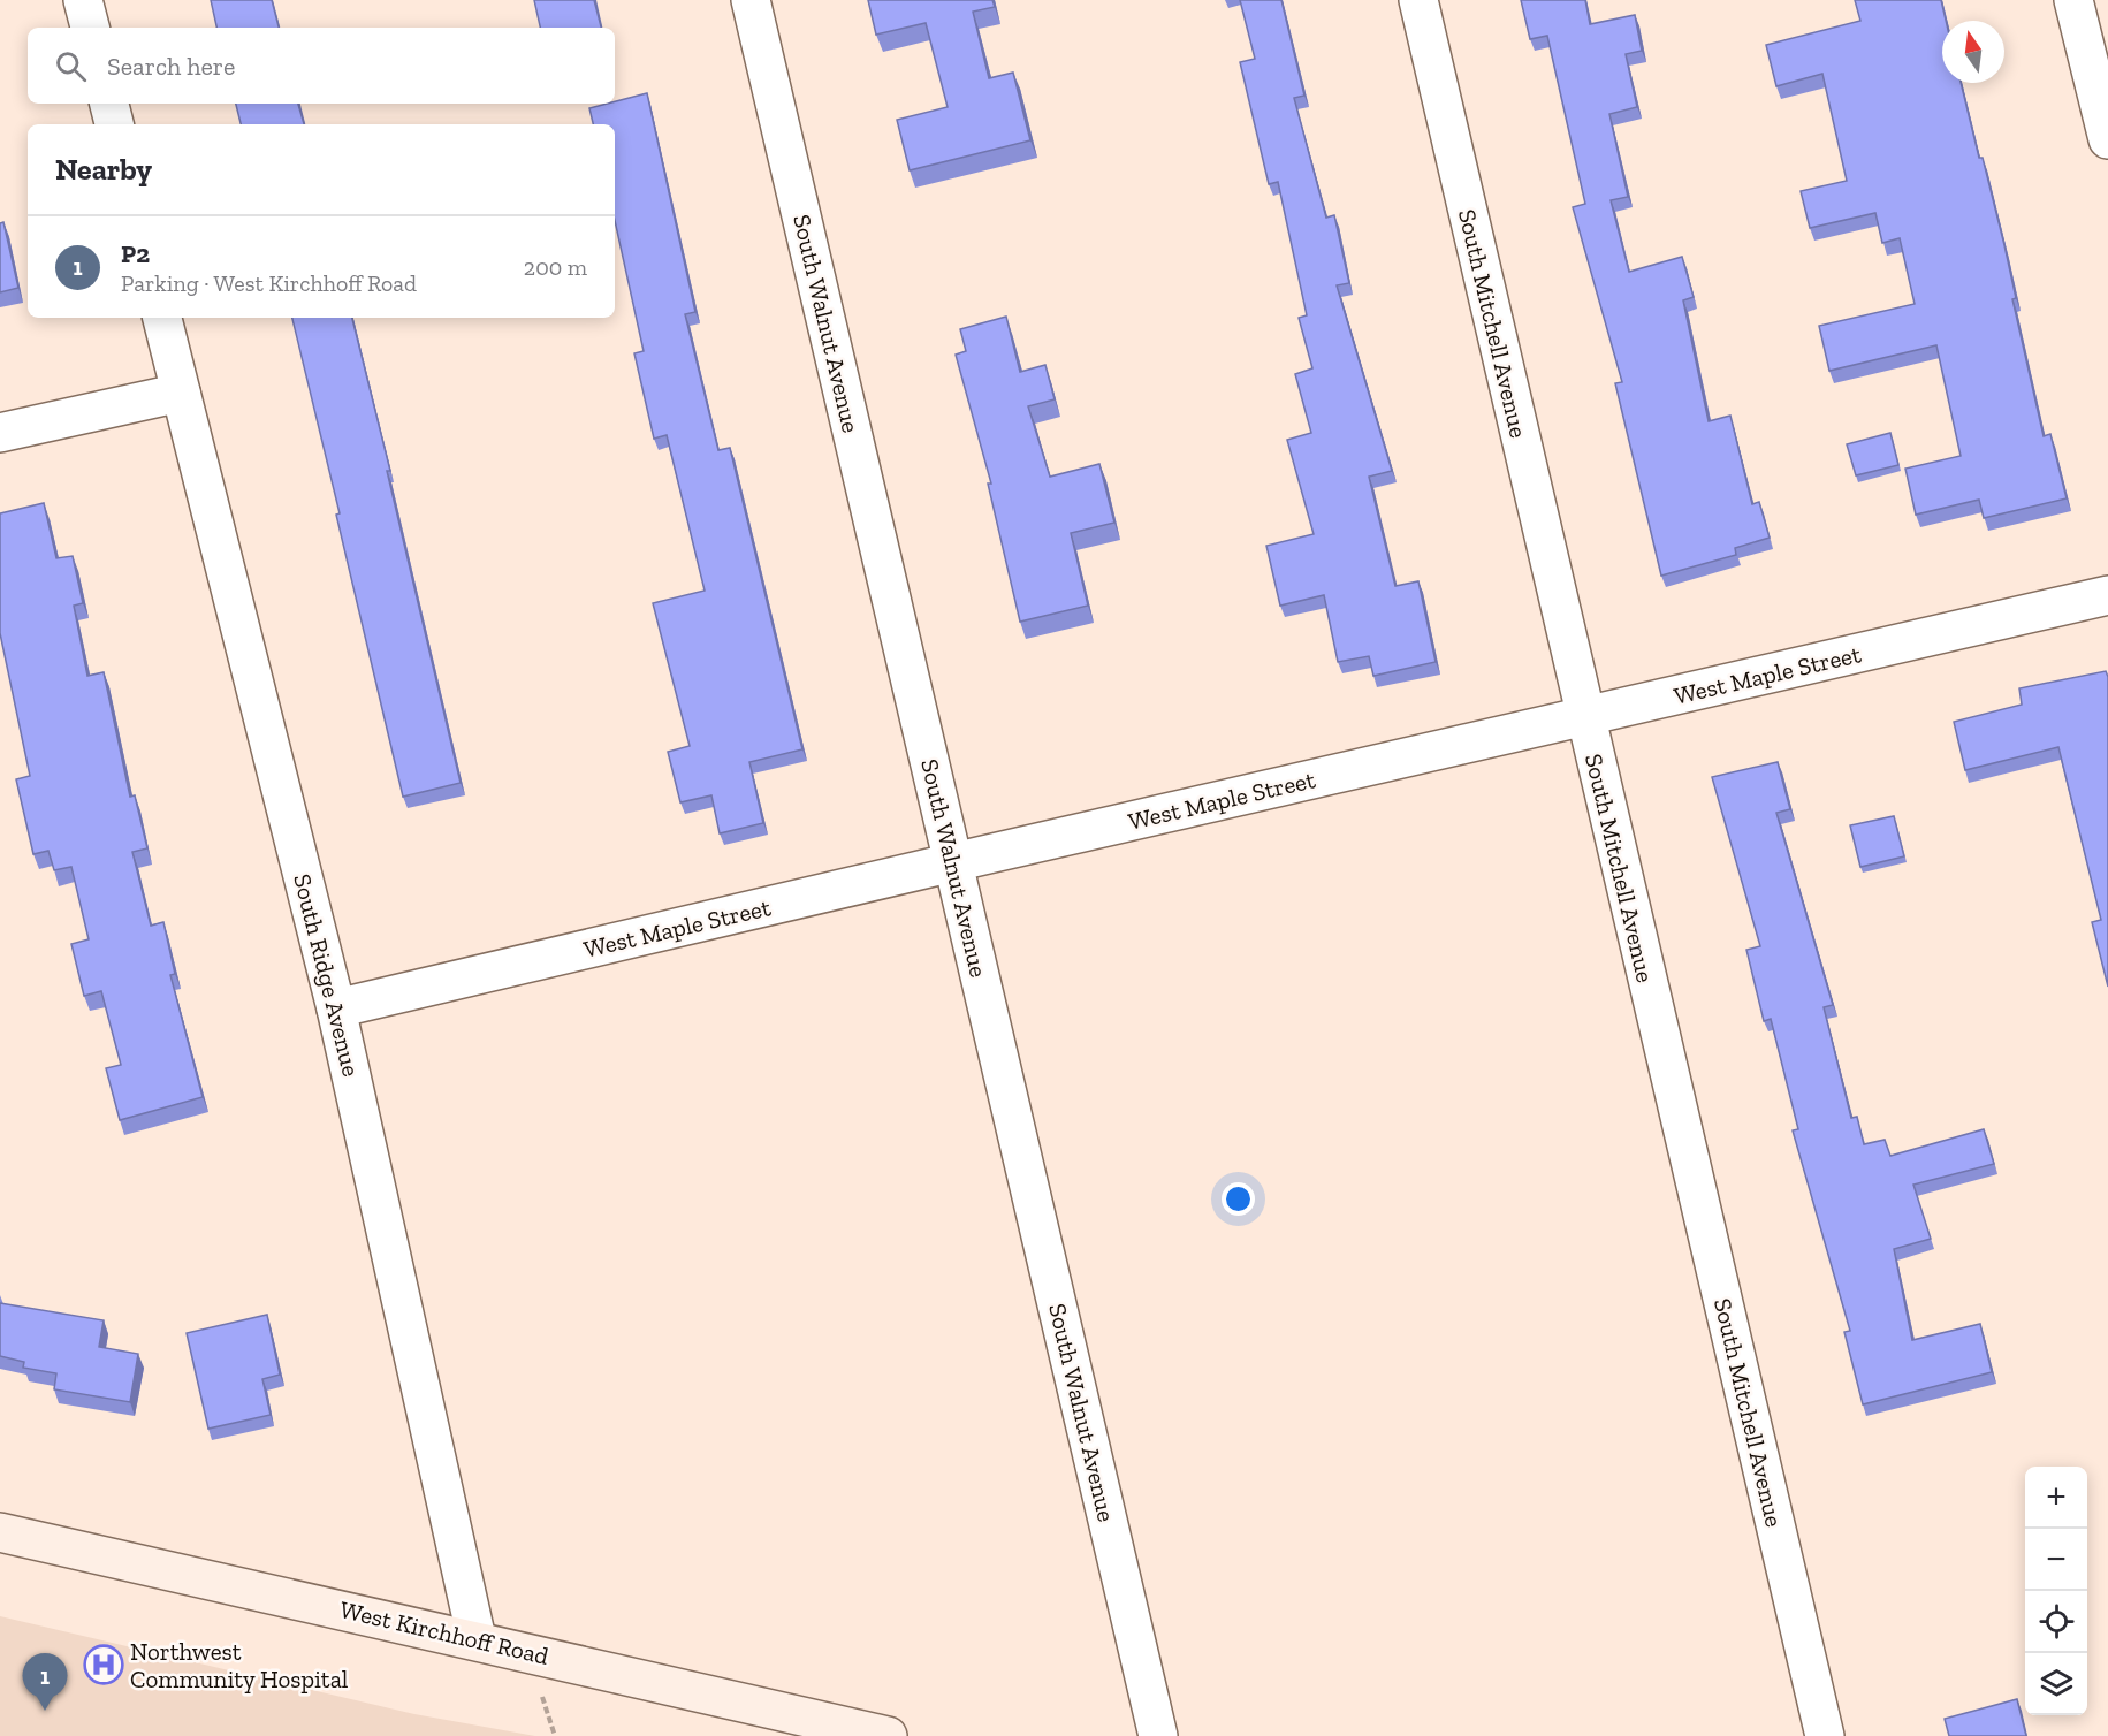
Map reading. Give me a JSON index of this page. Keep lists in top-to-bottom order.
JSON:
{
  "streets": {
    "main road": ["West Kirchhoff Road"],
    "street": [
      "South Walnut Avenue",
      "South Mitchell Avenue",
      "West Maple Street",
      "South Ridge Avenue"
    ]
  },
  "crossings": [
    ["South Walnut Avenue", "West Maple Street"],
    ["South Mitchell Avenue", "West Maple Street"],
    ["West Maple Street", "South Ridge Avenue"],
    ["South Ridge Avenue", "West Kirchhoff Road"]
  ],
  "places": {
    "hospital": ["Northwest Community Hospital"]
  },
  "north": "top",
  "page": {
    "search": "Search here",
    "heading": "Nearby",
    "list": [
      {
        "mark": "1",
        "name": "P2",
        "note": "Parking · West Kirchhoff Road",
        "value": "200 m"
      }
    ],
    "map_buttons": ["+", "−"],
    "pins": "1"
  }
}
